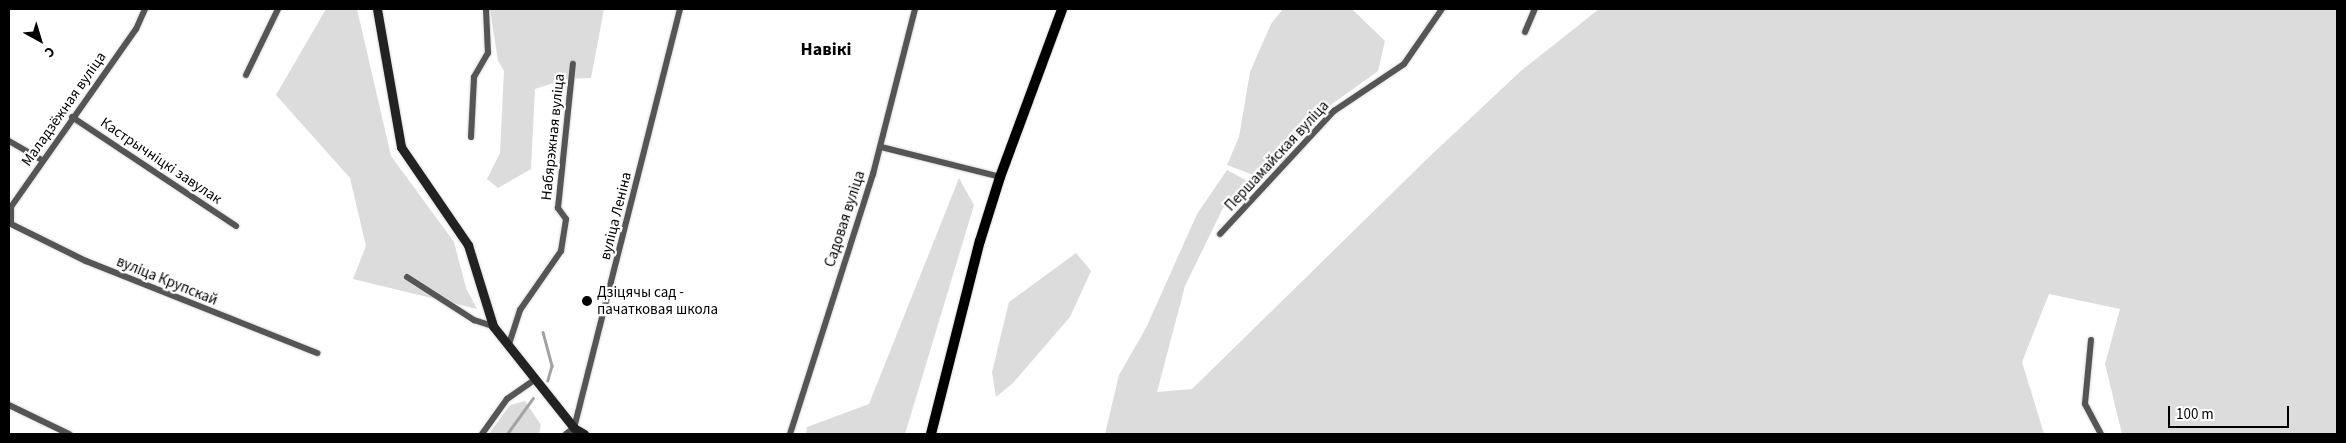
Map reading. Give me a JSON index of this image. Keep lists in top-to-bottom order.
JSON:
{
  "streets": {
    "street": [
      "Маладзёжная вуліца",
      "Набярэжная вуліца",
      "Першамайская вуліца",
      "Кастрычніцкі завулак",
      "вуліца Леніна",
      "Садовая вуліца",
      "вуліца Крупскай"
    ]
  },
  "crossings": [
    ["Маладзёжная вуліца", "Кастрычніцкі завулак"],
    ["Маладзёжная вуліца", "вуліца Крупскай"]
  ],
  "districts": ["Навікі"],
  "places": ["Дзіцячы сад - пачатковая школа"],
  "scale_bar": "100 m",
  "north": "bottom right"
}
